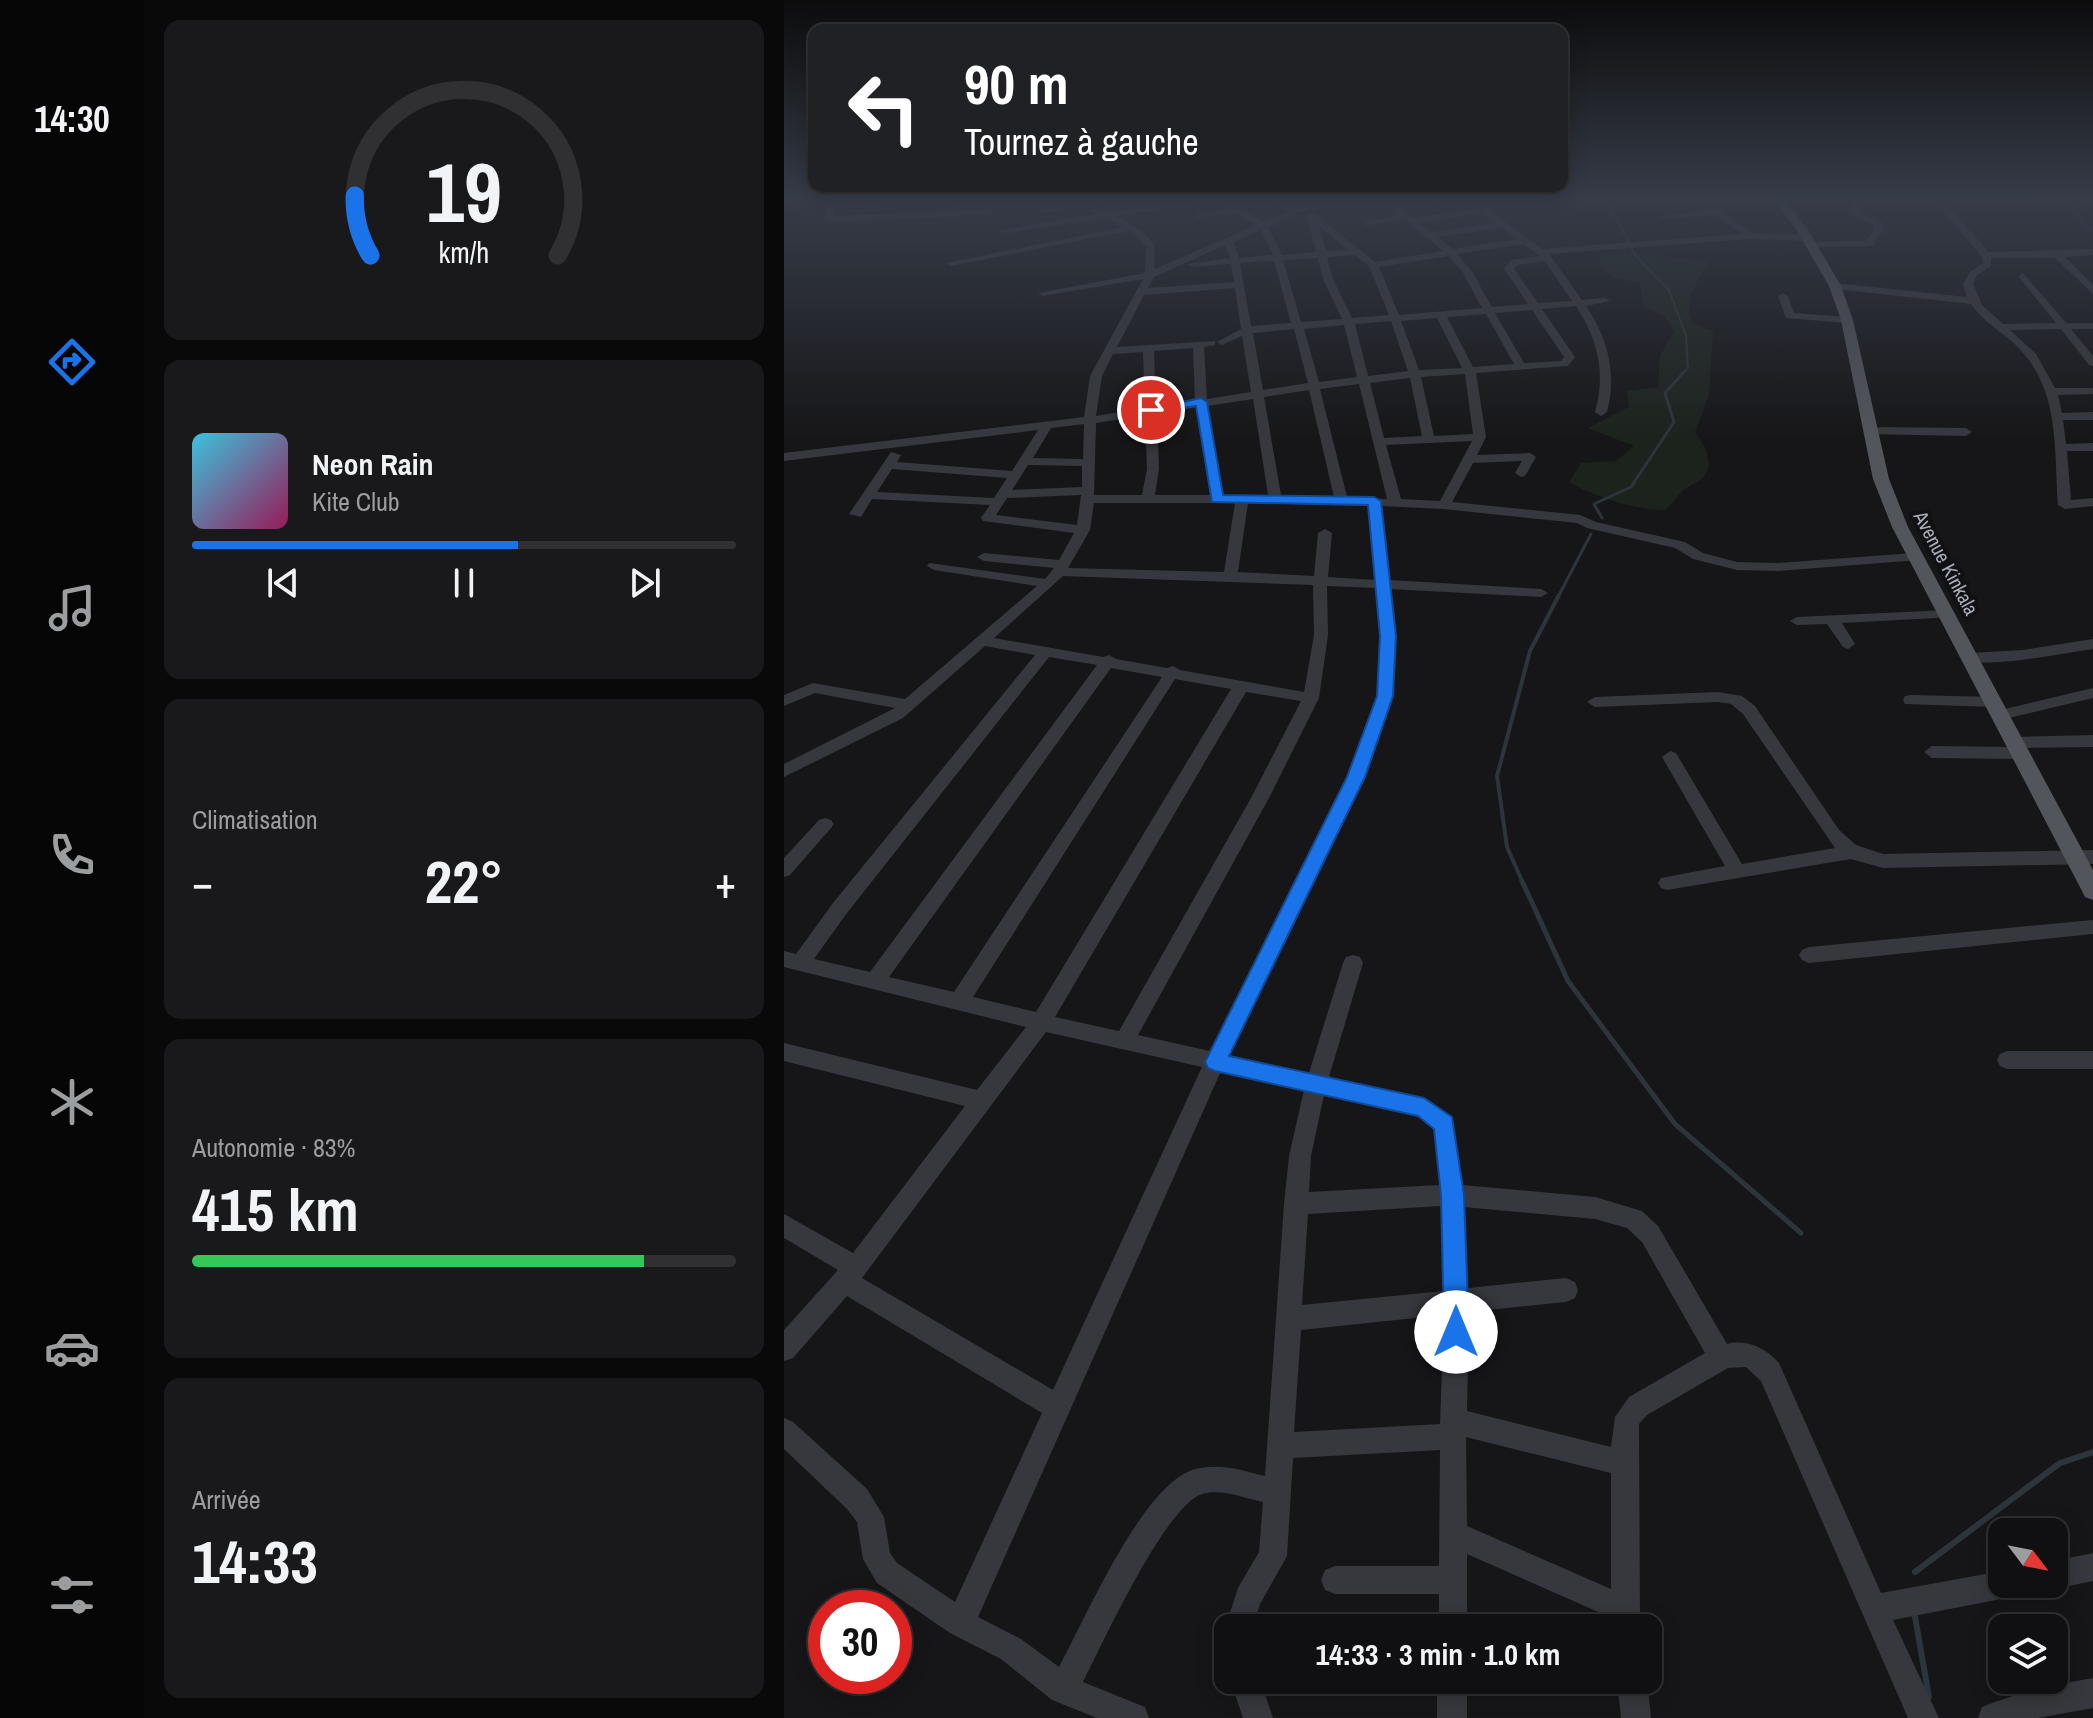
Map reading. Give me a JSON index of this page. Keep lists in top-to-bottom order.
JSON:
{
  "streets": {
    "main road": ["Avenue Kinkala"]
  },
  "north": "bottom right",
  "page": {
    "tabs": "14:30",
    "turn": ["90 m", "Tournez à gauche"],
    "song": ["Neon Rain", "Kite Club"],
    "tile": [
      "Climatisation",
      ["Autonomie · 83%", "415 km"],
      ["Arrivée", "14:33"]
    ],
    "heat": ["−", "22°", "+"],
    "limit": "30",
    "trip": "14:33 · 3 min · 1.0 km",
    "gauge": ["19", "km/h"]
  }
}
